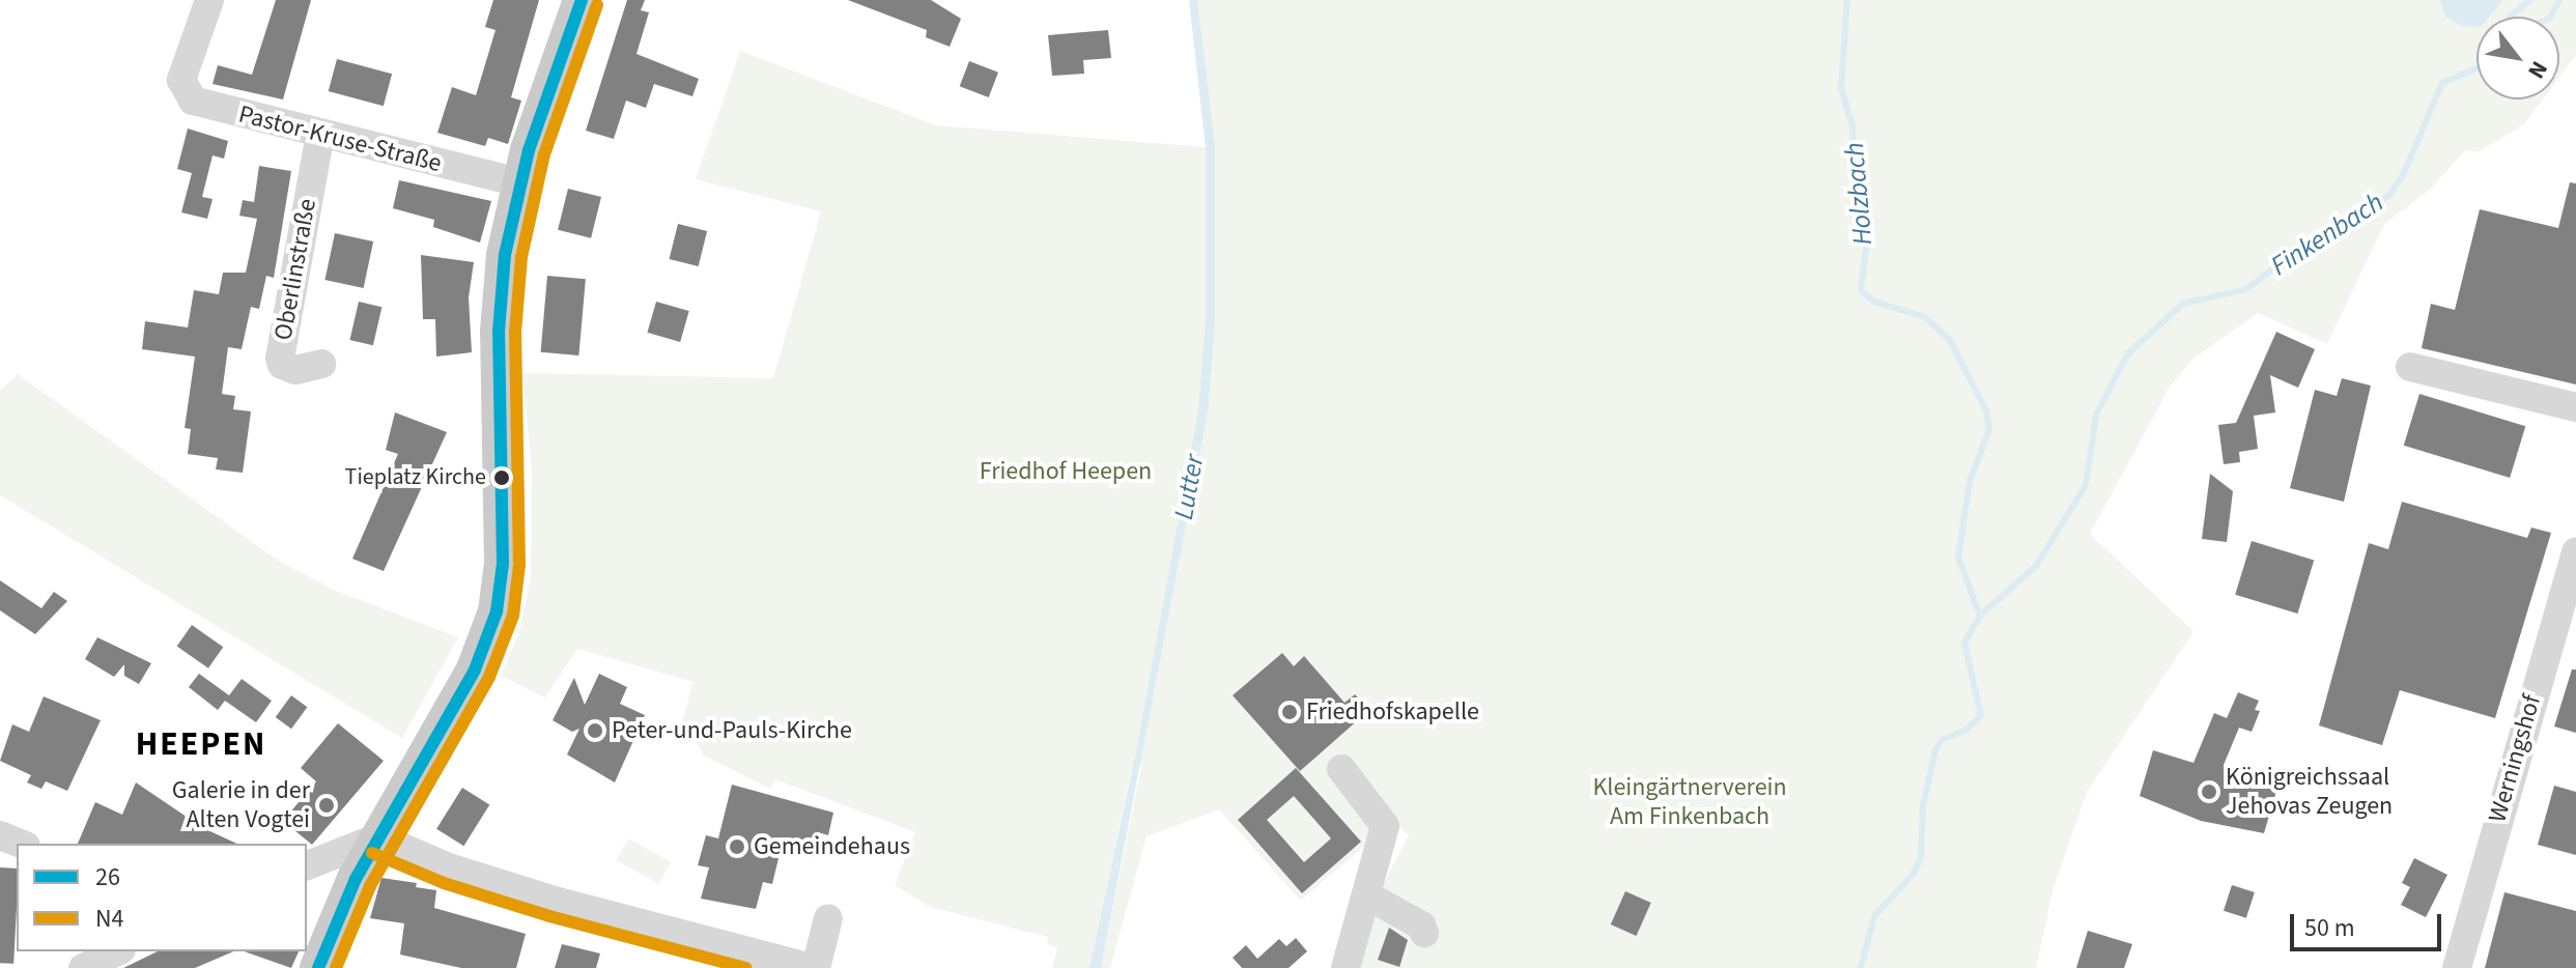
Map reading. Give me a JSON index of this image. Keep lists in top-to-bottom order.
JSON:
{
  "streets": {
    "street": ["Pastor-Kruse-Straße", "Oberlinstraße", "Werningshof"]
  },
  "crossings": [
    ["Pastor-Kruse-Straße", "Oberlinstraße"]
  ],
  "districts": ["HEEPEN"],
  "water": ["Holzbach", "Finkenbach", "Lutter"],
  "parks": ["Friedhof Heepen", "Kleingärtnerverein Am Finkenbach"],
  "places": [
    "Tieplatz Kirche",
    "Friedhofskapelle",
    "Peter-und-Pauls-Kirche",
    "Königreichssaal Jehovas Zeugen",
    "Galerie in der Alten Vogtei",
    "Gemeindehaus"
  ],
  "lines": ["transit line 26", "transit line N4"],
  "legend": ["26", "N4"],
  "scale_bar": "50 m",
  "north": "bottom right"
}
